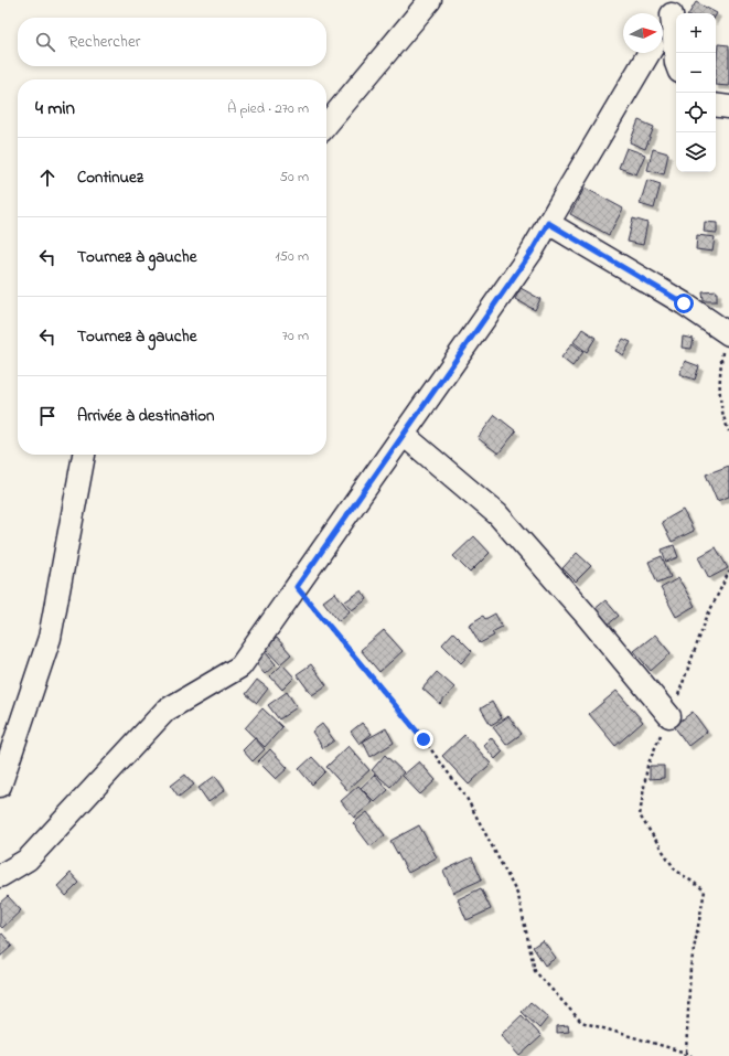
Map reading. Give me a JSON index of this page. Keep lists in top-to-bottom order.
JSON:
{
  "north": "right",
  "page": {
    "map_buttons": ["+", "−"],
    "search": "Rechercher",
    "heading": ["4 min", "À pied · 270 m"],
    "list": [
      ["Continuez", "50 m"],
      ["Tournez à gauche", "150 m"],
      ["Tournez à gauche", "70 m"],
      "Arrivée à destination"
    ]
  }
}
